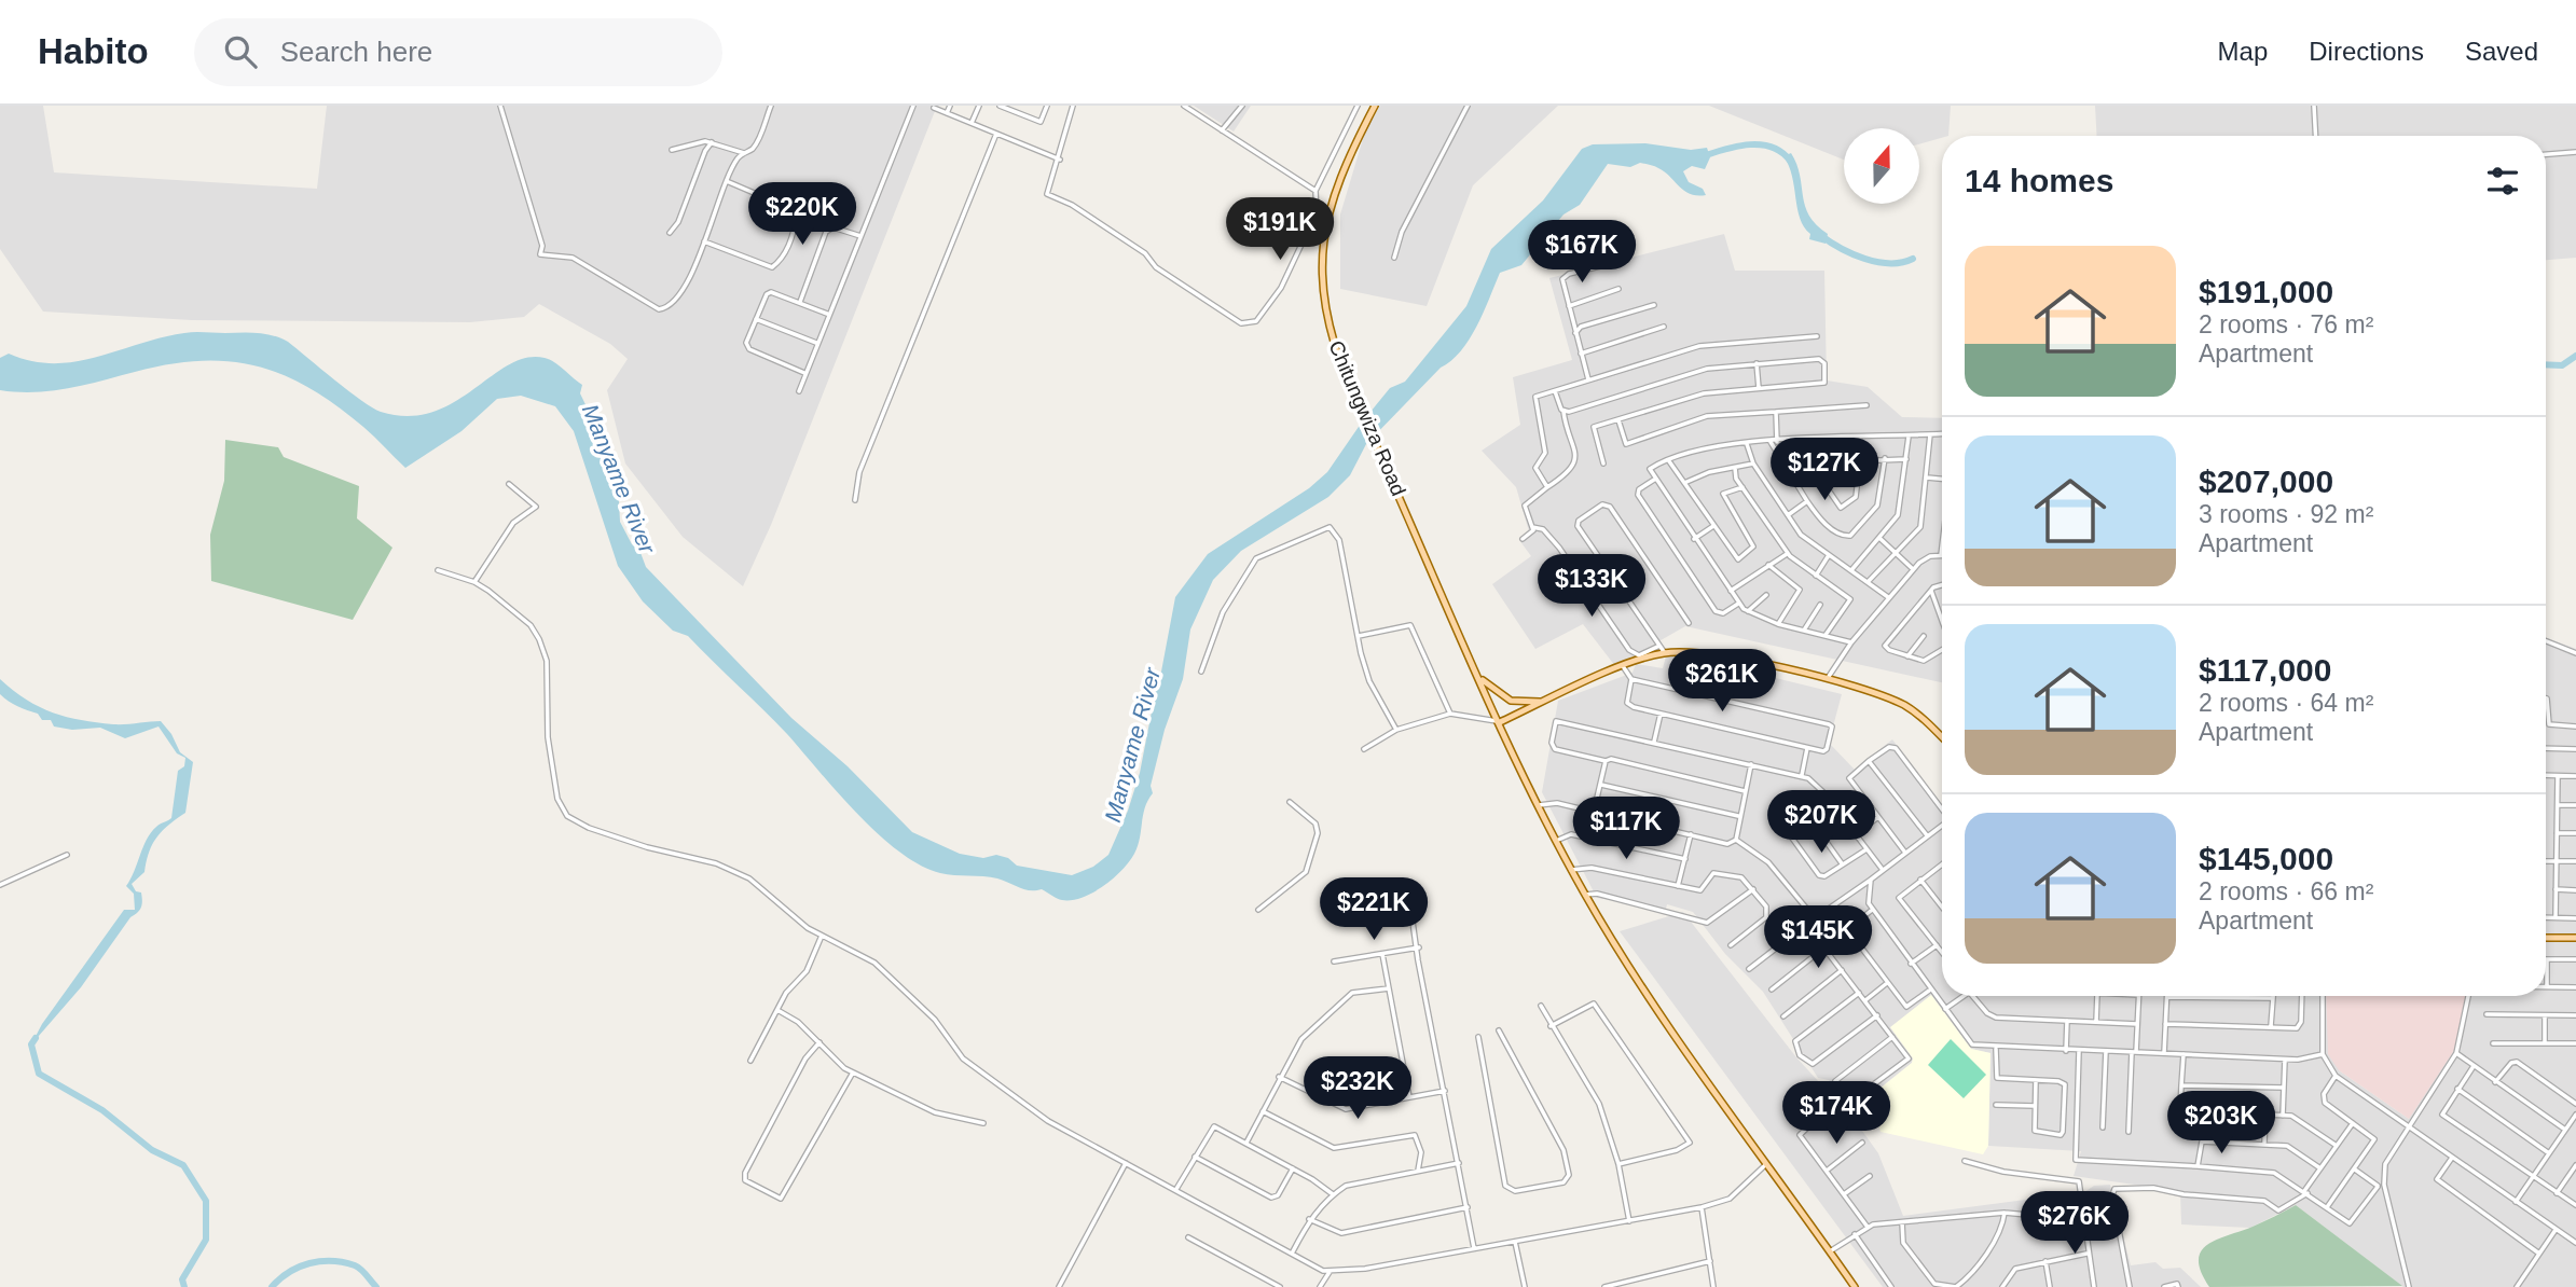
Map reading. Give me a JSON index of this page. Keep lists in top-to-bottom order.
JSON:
{
  "streets": {
    "main road": ["Chitungwiza Road"]
  },
  "water": ["Manyame River"],
  "north": "top",
  "page": {
    "header": "Habito",
    "search": "Search here",
    "nav": ["Map", "Directions", "Saved"],
    "heading": "14 homes",
    "price": [
      "$220K",
      "$191K",
      "$167K",
      "$127K",
      "$133K",
      "$261K",
      "$207K",
      "$117K",
      "$221K",
      "$145K",
      "$232K",
      "$174K",
      "$203K",
      "$276K"
    ],
    "list": [
      {
        "name": "$191,000",
        "note": "2 rooms · 76 m² · Apartment"
      },
      {
        "name": "$207,000",
        "note": "3 rooms · 92 m² · Apartment"
      },
      {
        "name": "$117,000",
        "note": "2 rooms · 64 m² · Apartment"
      },
      {
        "name": "$145,000",
        "note": "2 rooms · 66 m² · Apartment"
      }
    ]
  }
}
